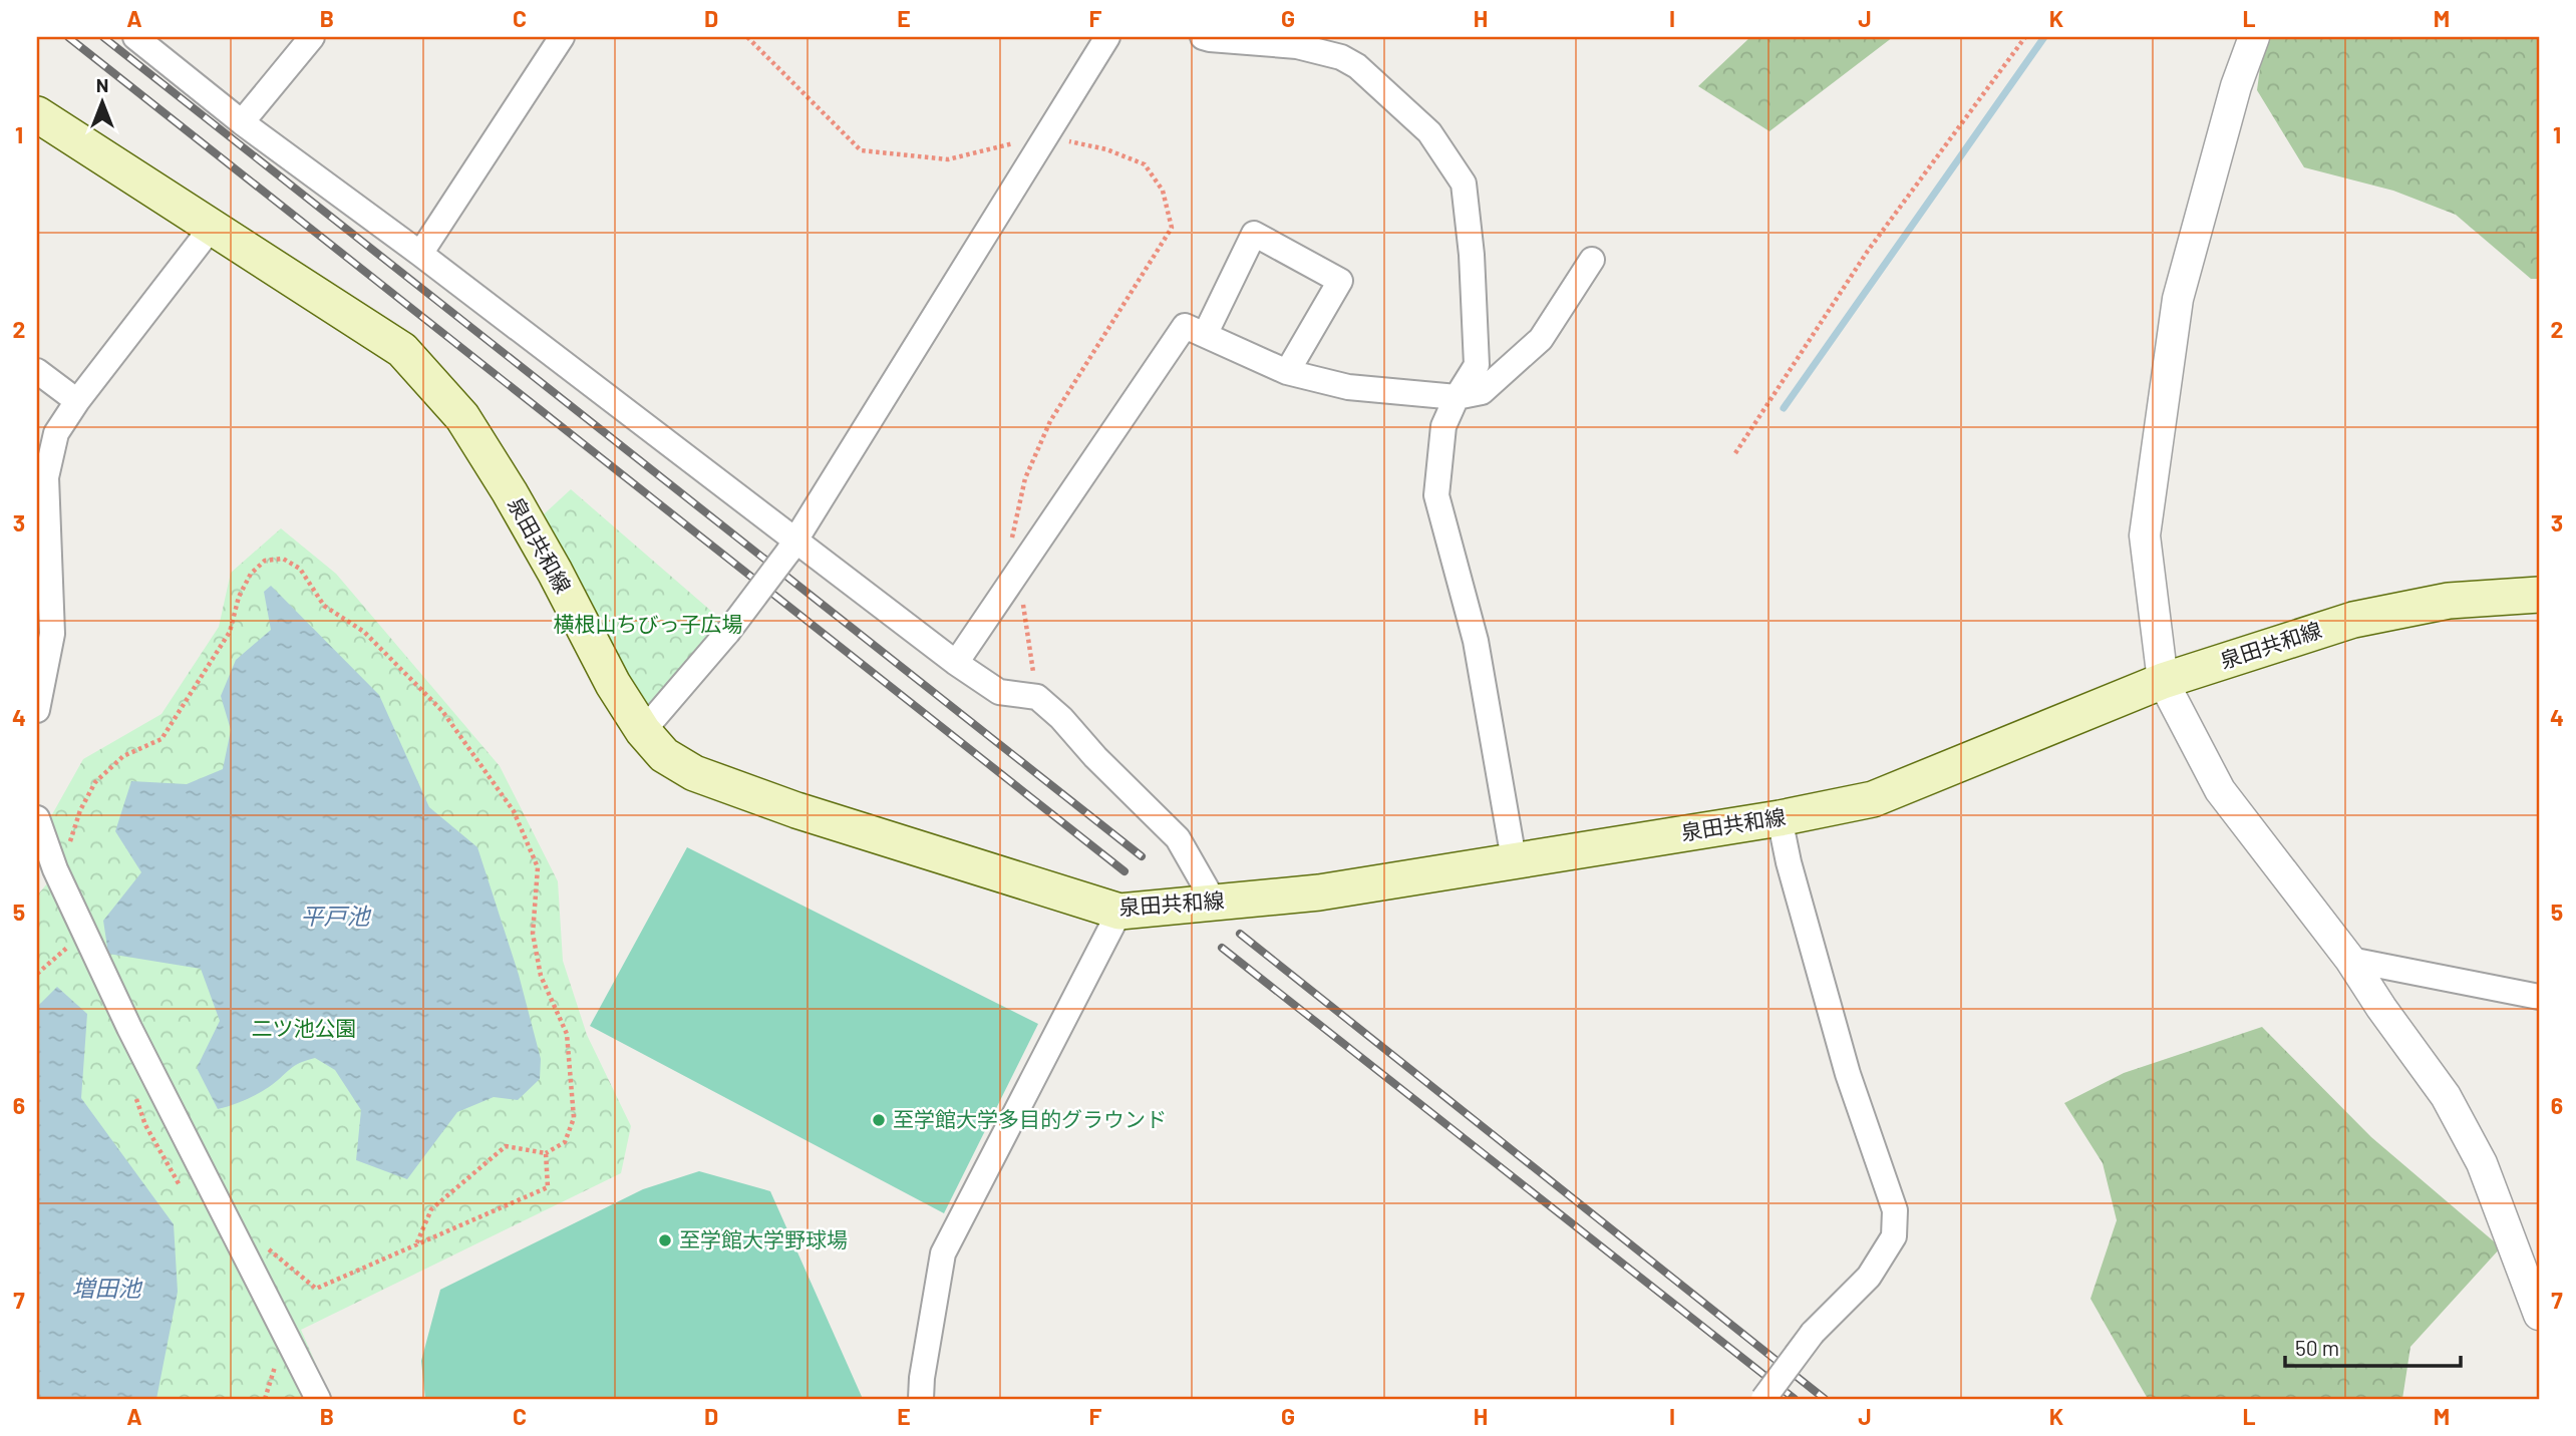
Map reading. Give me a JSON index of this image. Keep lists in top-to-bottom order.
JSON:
{
  "streets": {
    "main road": ["泉田共和線"]
  },
  "water": ["平戸池", "増田池"],
  "parks": ["横根山ちびっ子広場", "二ツ池公園"],
  "places": ["至学館大学多目的グラウンド", "至学館大学野球場"],
  "scale_bar": "50 m",
  "north": "top",
  "grid": {
    "columns": [
      "A",
      "B",
      "C",
      "D",
      "E",
      "F",
      "G",
      "H",
      "I",
      "J",
      "K",
      "L",
      "M"
    ],
    "rows": [
      "1",
      "2",
      "3",
      "4",
      "5",
      "6",
      "7"
    ]
  }
}
